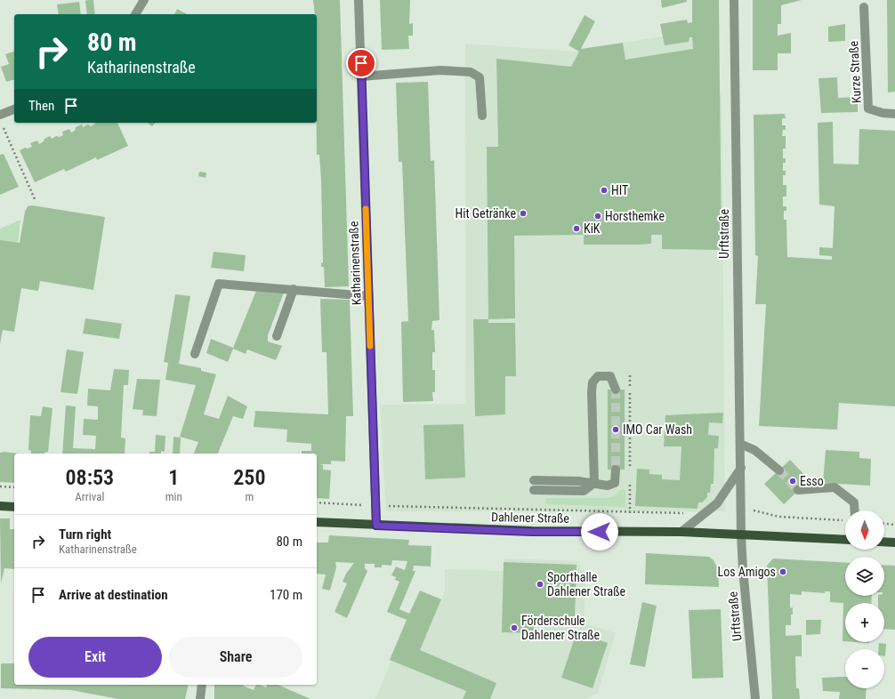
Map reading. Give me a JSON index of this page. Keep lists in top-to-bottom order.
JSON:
{
  "streets": {
    "main road": ["Dahlener Straße"],
    "street": ["Kurze Straße", "Urftstraße", "Katharinenstraße"]
  },
  "crossings": [
    ["Urftstraße", "Dahlener Straße"],
    ["Katharinenstraße", "Dahlener Straße"]
  ],
  "places": [
    "HIT",
    "Hit Getränke",
    "Horsthemke",
    "KiK",
    "IMO Car Wash",
    "Esso",
    "Los Amigos",
    "Sporthalle Dahlener Straße",
    "Förderschule Dahlener Straße"
  ],
  "north": "bottom",
  "page": {
    "turn": ["80 m", "Katharinenstraße"],
    "then": "Then",
    "eta": [
      "08:53",
      "Arrival",
      "1",
      "min",
      "250",
      "m"
    ],
    "map_buttons": ["+", "−"],
    "list": [
      {
        "name": "Turn right",
        "note": "Katharinenstraße",
        "value": "80 m"
      },
      {
        "name": "Arrive at destination",
        "value": "170 m"
      }
    ],
    "buttons": ["Exit", "Share"]
  }
}
